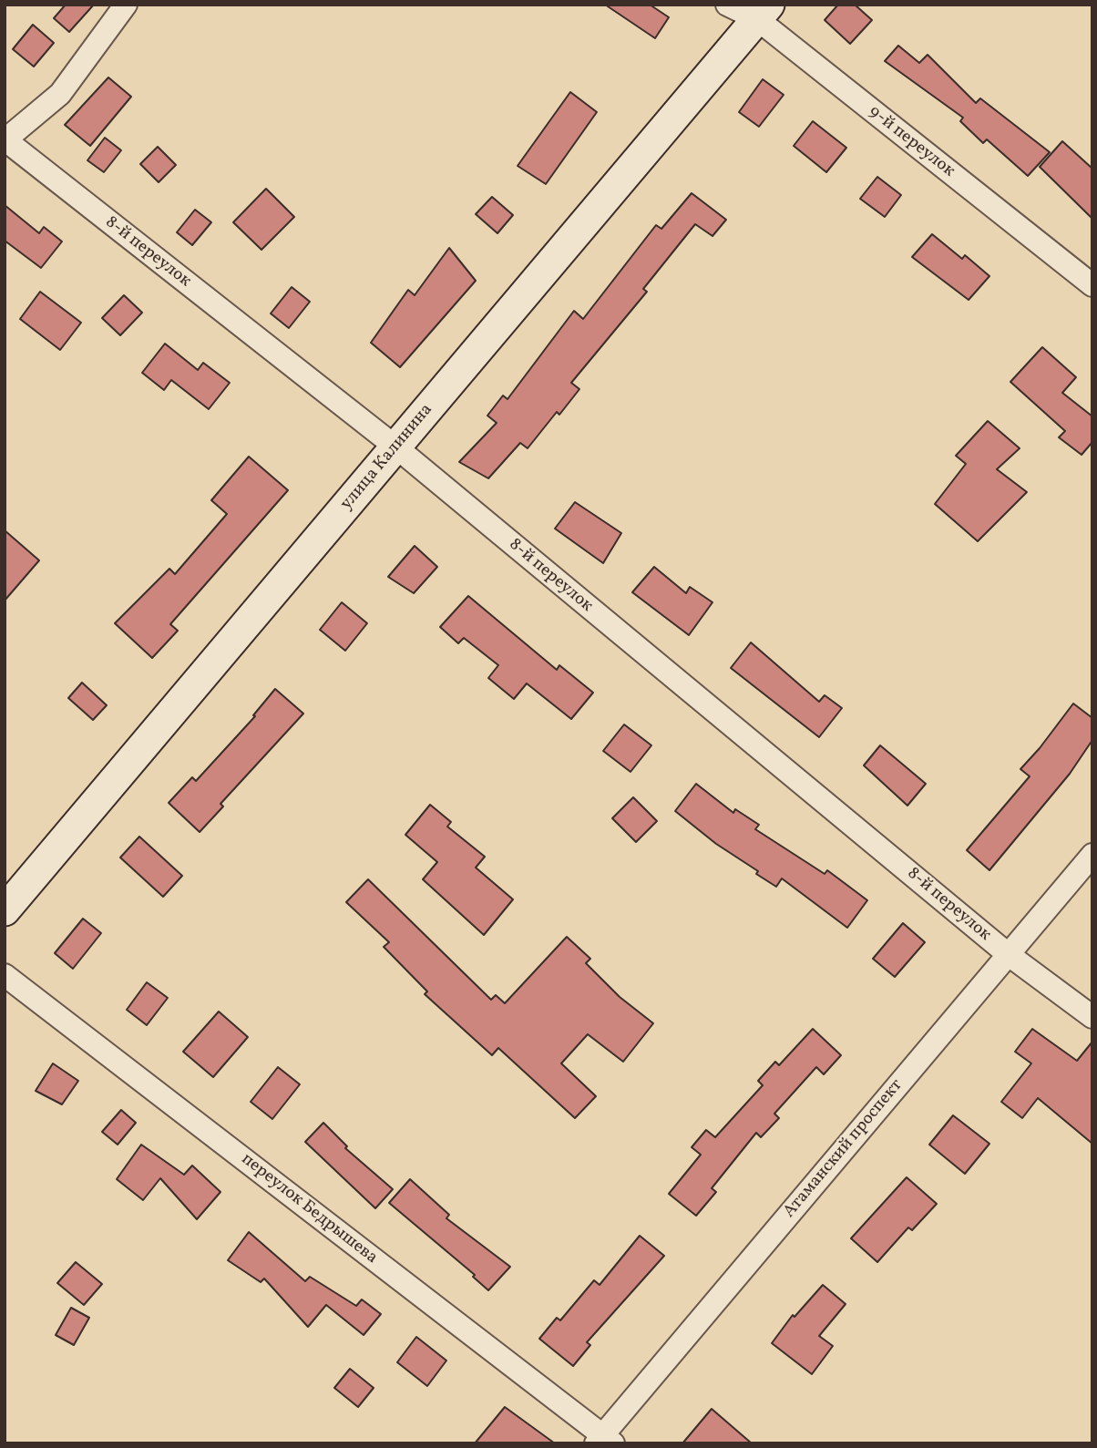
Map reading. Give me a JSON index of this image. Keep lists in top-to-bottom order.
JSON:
{
  "streets": {
    "main road": ["улица Калинина"],
    "street": [
      "9-й переулок",
      "8-й переулок",
      "Атаманский проспект",
      "переулок Бедрышева"
    ]
  },
  "crossings": [
    ["9-й переулок", "улица Калинина"],
    ["8-й переулок", "улица Калинина"],
    ["8-й переулок", "Атаманский проспект"],
    ["Атаманский проспект", "переулок Бедрышева"]
  ]
}
